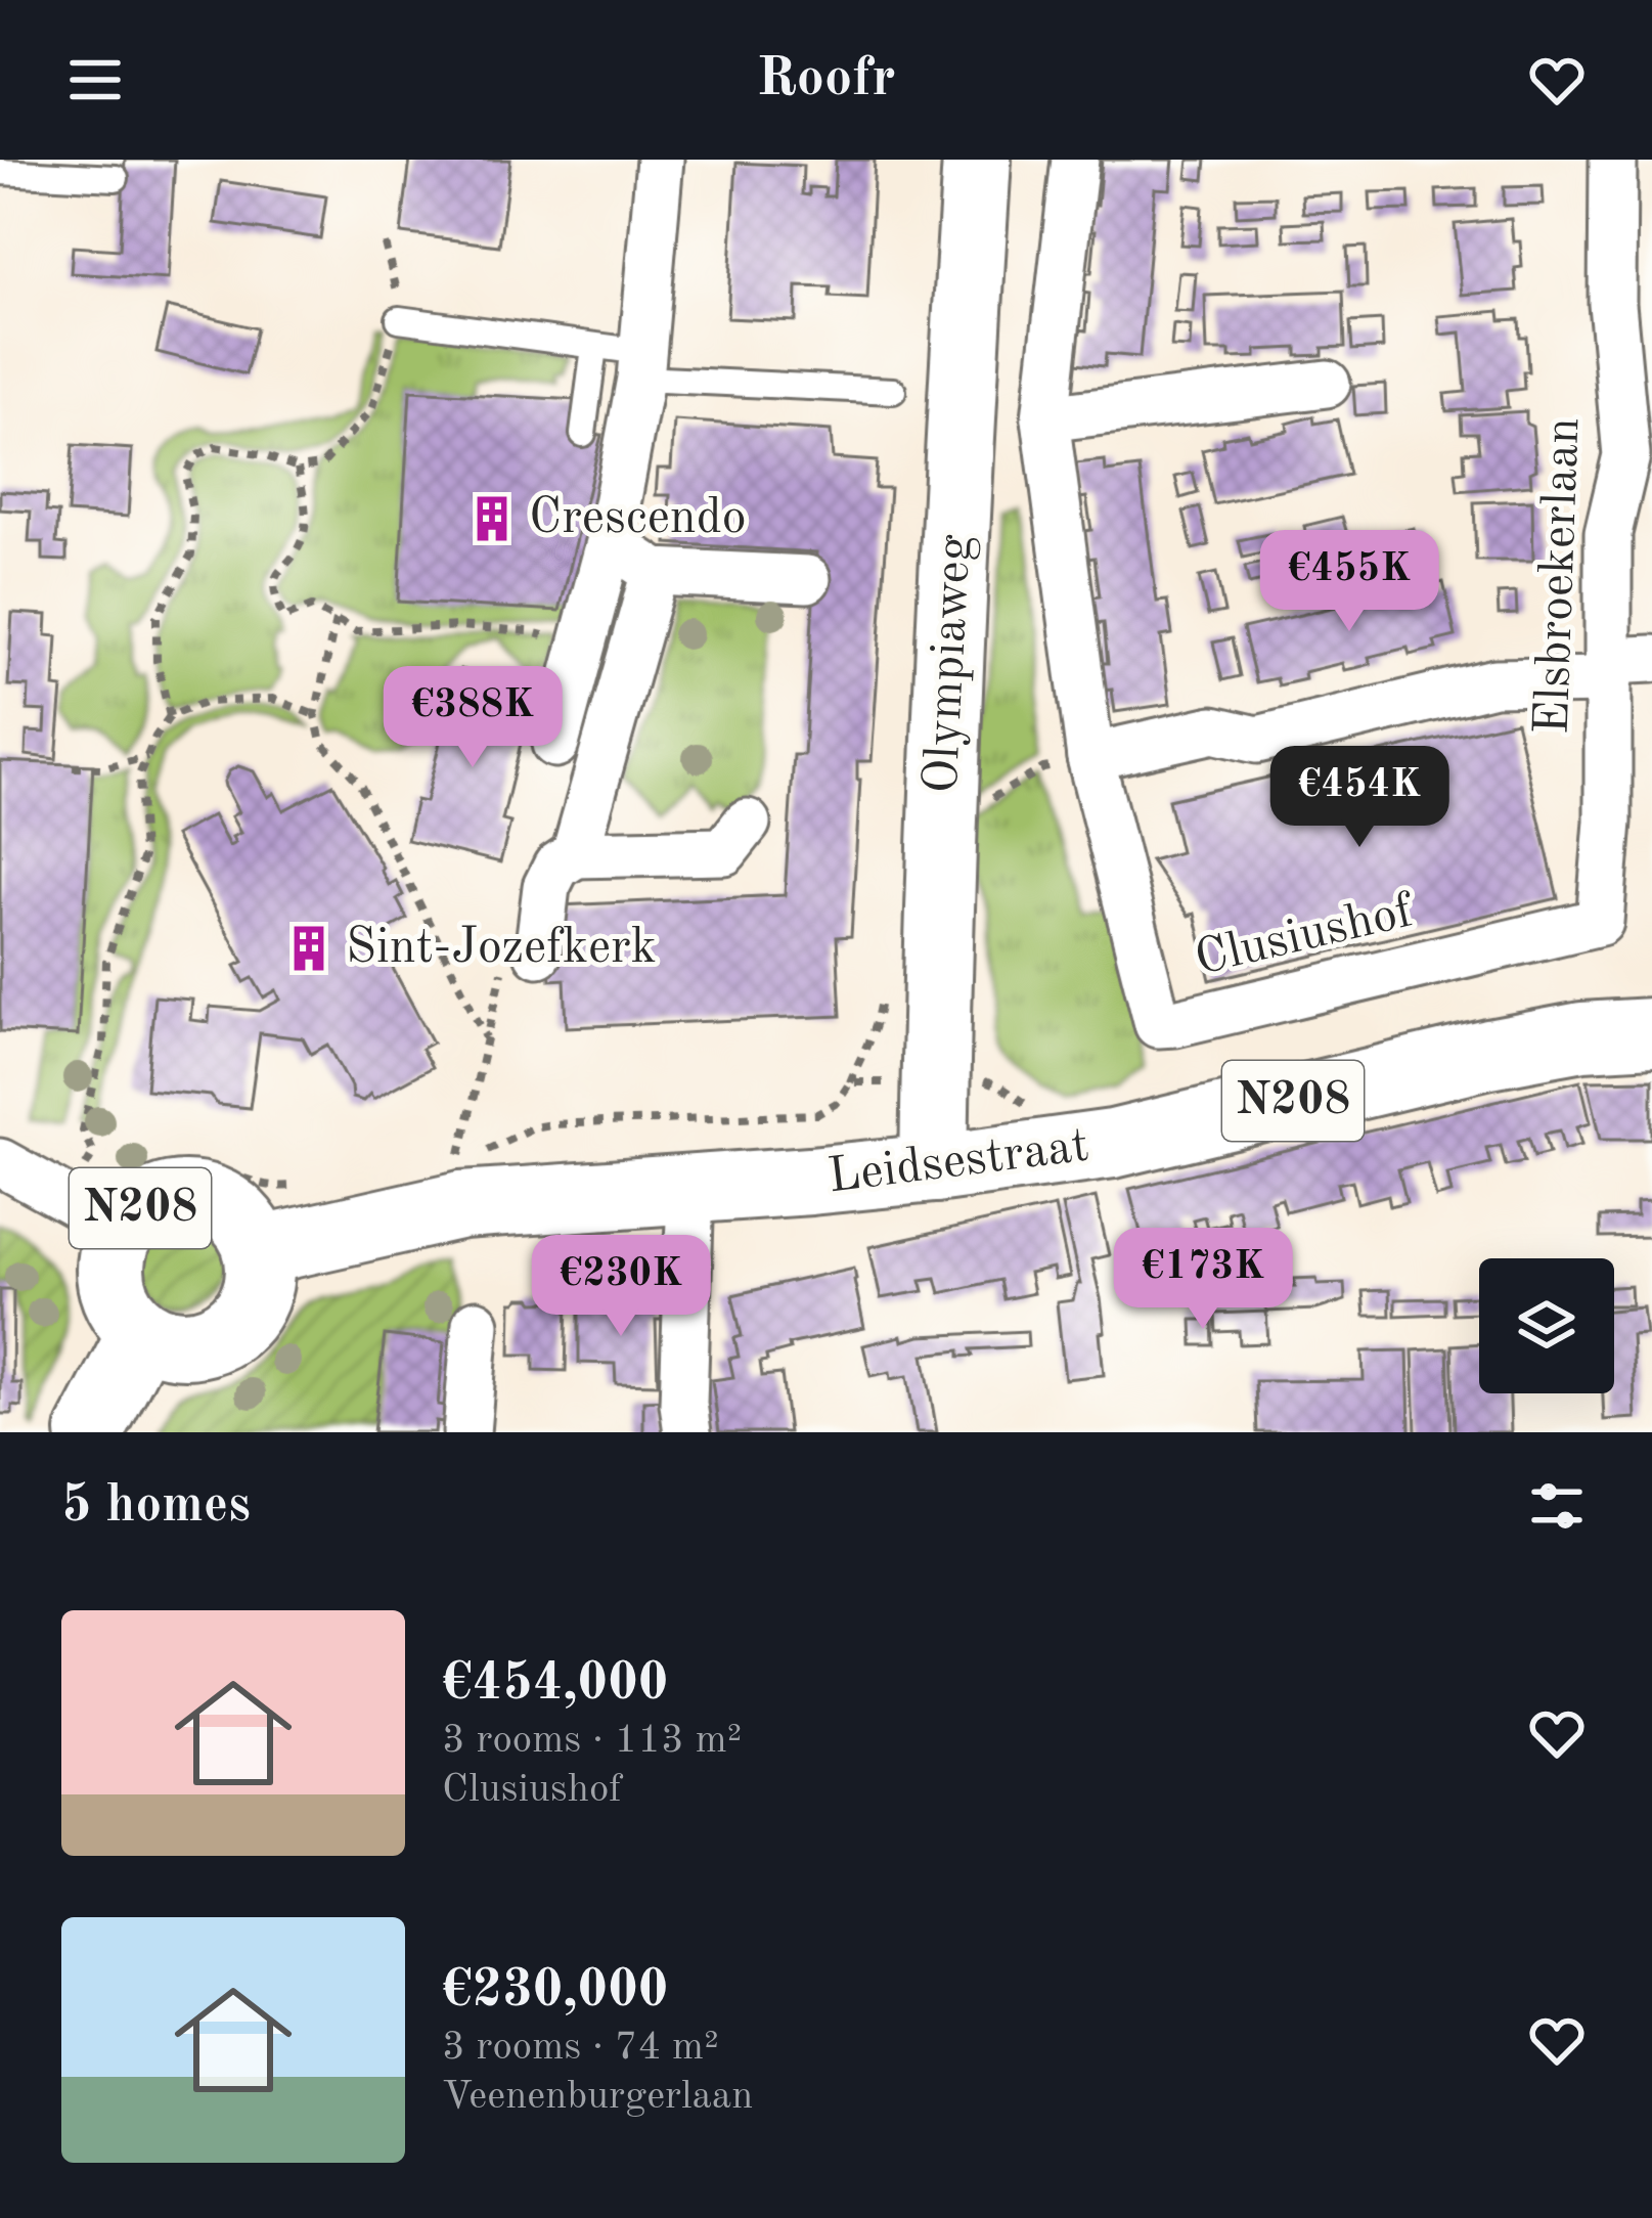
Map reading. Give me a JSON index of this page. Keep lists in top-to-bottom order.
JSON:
{
  "streets": {
    "main road": ["Olympiaweg", "N208", "Leidsestraat"],
    "street": ["Elsbroekerlaan", "Clusiushof"]
  },
  "crossings": [
    ["Elsbroekerlaan", "Clusiushof"],
    ["Olympiaweg", "Leidsestraat"],
    ["N208", "Leidsestraat"]
  ],
  "places": {
    "building": ["Crescendo", "Sint-Jozefkerk"]
  },
  "page": {
    "header": "Roofr",
    "price": [
      "€455K",
      "€388K",
      "€454K",
      "€173K",
      "€230K"
    ],
    "heading": "5 homes",
    "list": [
      {
        "name": "€454,000",
        "note": "3 rooms · 113 m² · Clusiushof"
      },
      {
        "name": "€230,000",
        "note": "3 rooms · 74 m² · Veenenburgerlaan"
      }
    ]
  }
}
